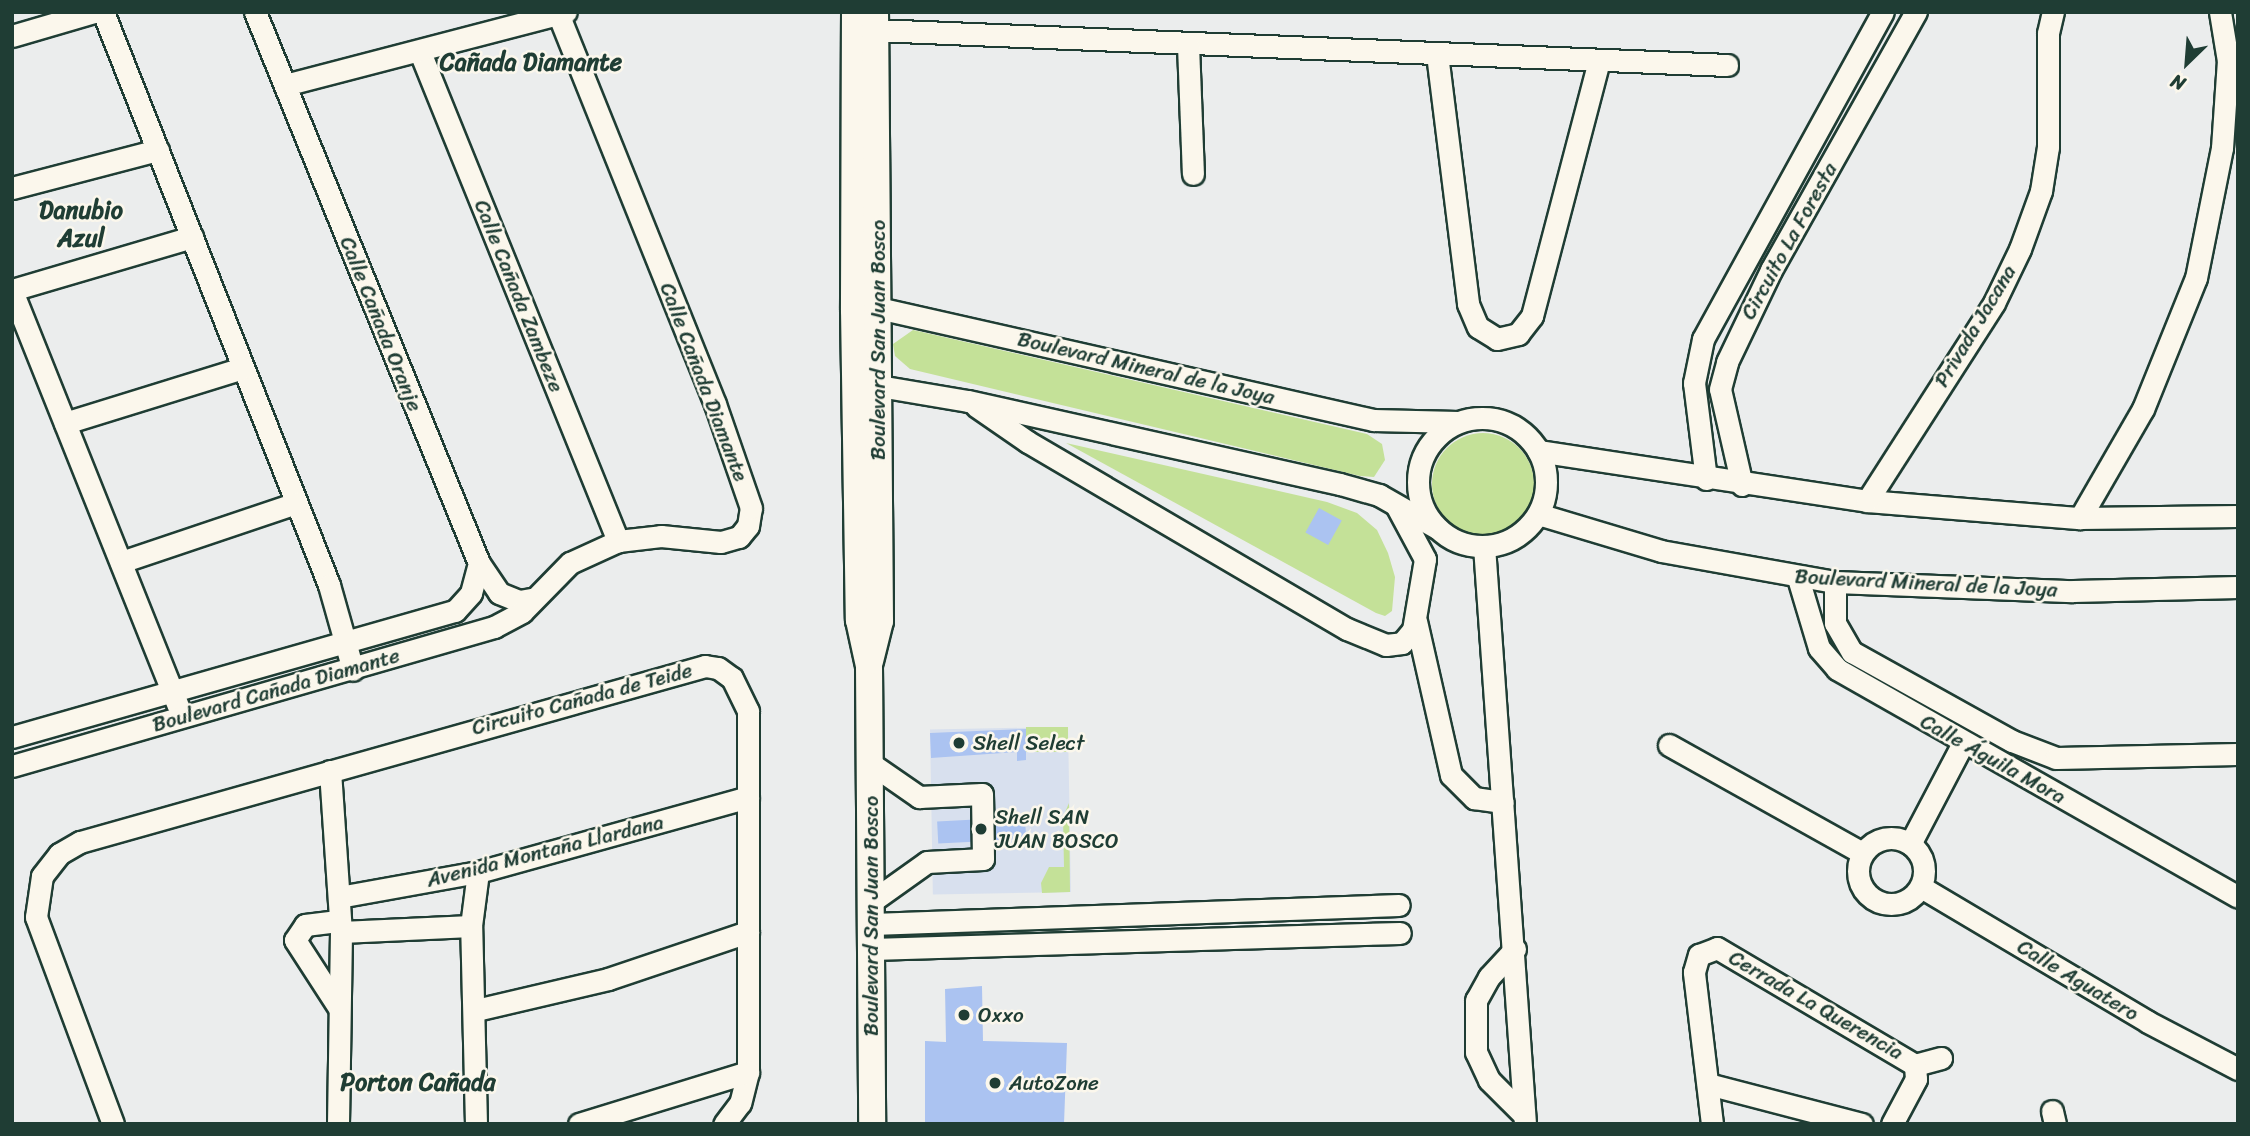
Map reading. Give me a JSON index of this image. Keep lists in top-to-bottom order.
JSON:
{
  "streets": {
    "main road": ["Boulevard San Juan Bosco"],
    "street": [
      "Circuito La Foresta",
      "Calle Cañada Zambeze",
      "Calle Cañada Oranje",
      "Privada Jacana",
      "Boulevard Mineral de la Joya",
      "Calle Cañada Diamante",
      "Boulevard Cañada Diamante",
      "Circuito Cañada de Teide",
      "Calle Águila Mora",
      "Avenida Montaña Llardana",
      "Calle Aguatero",
      "Cerrada La Querencia"
    ]
  },
  "crossings": [
    ["Calle Cañada Zambeze", "Calle Cañada Diamante"],
    ["Calle Cañada Oranje", "Calle Cañada Diamante"],
    ["Calle Cañada Oranje", "Boulevard Cañada Diamante"],
    ["Boulevard San Juan Bosco", "Boulevard Mineral de la Joya"],
    ["Boulevard Mineral de la Joya", "Calle Águila Mora"],
    ["Calle Cañada Diamante", "Boulevard Cañada Diamante"],
    ["Circuito Cañada de Teide", "Avenida Montaña Llardana"]
  ],
  "districts": ["Cañada Diamante", "Danubio Azul", "Porton Cañada"],
  "places": [
    "Shell Select",
    "Shell SAN JUAN BOSCO",
    "Oxxo",
    "AutoZone"
  ],
  "north": "bottom left"
}
